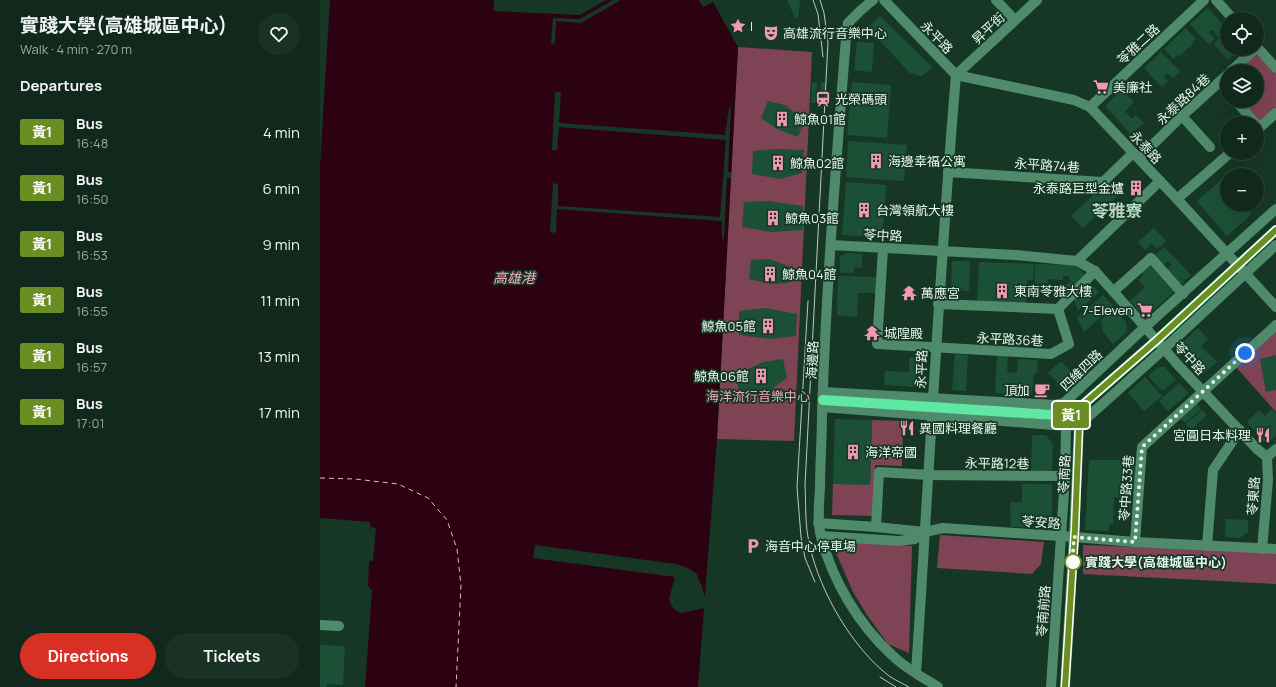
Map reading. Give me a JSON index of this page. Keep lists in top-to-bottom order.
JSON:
{
  "streets": {
    "main road": ["四維四路"],
    "street": [
      "昇平街",
      "永平路",
      "苓雅二路",
      "永泰路84巷",
      "永泰路",
      "永平路74巷",
      "苓中路",
      "永平路36巷",
      "海邊路",
      "永平路12巷",
      "苓南路",
      "苓中路33巷",
      "苓東路",
      "苓安路",
      "苓南前路"
    ]
  },
  "crossings": [
    ["昇平街", "永平路"],
    ["昇平街", "永泰路"],
    ["永平路", "永泰路"],
    ["永平路", "永平路74巷"],
    ["永平路", "苓中路"],
    ["永平路", "永平路36巷"],
    ["永平路", "海邊路"],
    ["永平路", "四維四路"],
    ["永平路", "永平路12巷"],
    ["永平路", "苓安路"],
    ["苓雅二路", "永泰路"],
    ["永泰路84巷", "永泰路"],
    ["永泰路84巷", "永平路74巷"],
    ["永泰路", "永平路74巷"],
    ["永泰路", "四維四路"],
    ["苓中路", "海邊路"],
    ["苓中路", "四維四路"],
    ["苓中路", "苓中路33巷"],
    ["苓中路", "苓東路"],
    ["海邊路", "四維四路"],
    ["海邊路", "苓安路"],
    ["四維四路", "苓南路"],
    ["永平路12巷", "苓南路"],
    ["永平路12巷", "苓安路"],
    ["苓南路", "苓安路"],
    ["苓南路", "苓南前路"],
    ["苓中路33巷", "苓安路"],
    ["苓東路", "苓安路"],
    ["苓安路", "苓南前路"]
  ],
  "districts": ["苓雅寮"],
  "water": ["高雄港"],
  "parks": ["海洋流行音樂中心"],
  "places": {
    "place": ["I"],
    "theatre": ["高雄流行音樂中心"],
    "supermarket": ["美廉社", "7-Eleven"],
    "station": ["光榮碼頭"],
    "building": [
      "鯨魚01館",
      "海邊幸福公寓",
      "鯨魚02館",
      "永泰路巨型金爐",
      "台灣領航大樓",
      "鯨魚03館",
      "鯨魚04館",
      "東南苓雅大樓",
      "鯨魚05館",
      "鯨魚06館",
      "海洋帝國"
    ],
    "temple": ["萬應宮", "城隍殿"],
    "cafe": ["頂加"],
    "restaurant": ["異國料理餐廳", "宮圓日本料理"],
    "parking": ["海音中心停車場"],
    "other": ["實踐大學(高雄城區中心)"]
  },
  "lines": ["bus line 黃1"],
  "page": {
    "heading": [
      ["實踐大學(高雄城區中心)", "Walk · 4 min · 270 m"],
      "Departures"
    ],
    "on_map": "黃1",
    "map_buttons": ["+", "−"],
    "list": [
      {
        "mark": "黃1",
        "name": "Bus",
        "note": "16:48",
        "value": "4 min"
      },
      {
        "mark": "黃1",
        "name": "Bus",
        "note": "16:50",
        "value": "6 min"
      },
      {
        "mark": "黃1",
        "name": "Bus",
        "note": "16:53",
        "value": "9 min"
      },
      {
        "mark": "黃1",
        "name": "Bus",
        "note": "16:55",
        "value": "11 min"
      },
      {
        "mark": "黃1",
        "name": "Bus",
        "note": "16:57",
        "value": "13 min"
      },
      {
        "mark": "黃1",
        "name": "Bus",
        "note": "17:01",
        "value": "17 min"
      }
    ],
    "buttons": ["Directions", "Tickets"]
  }
}
